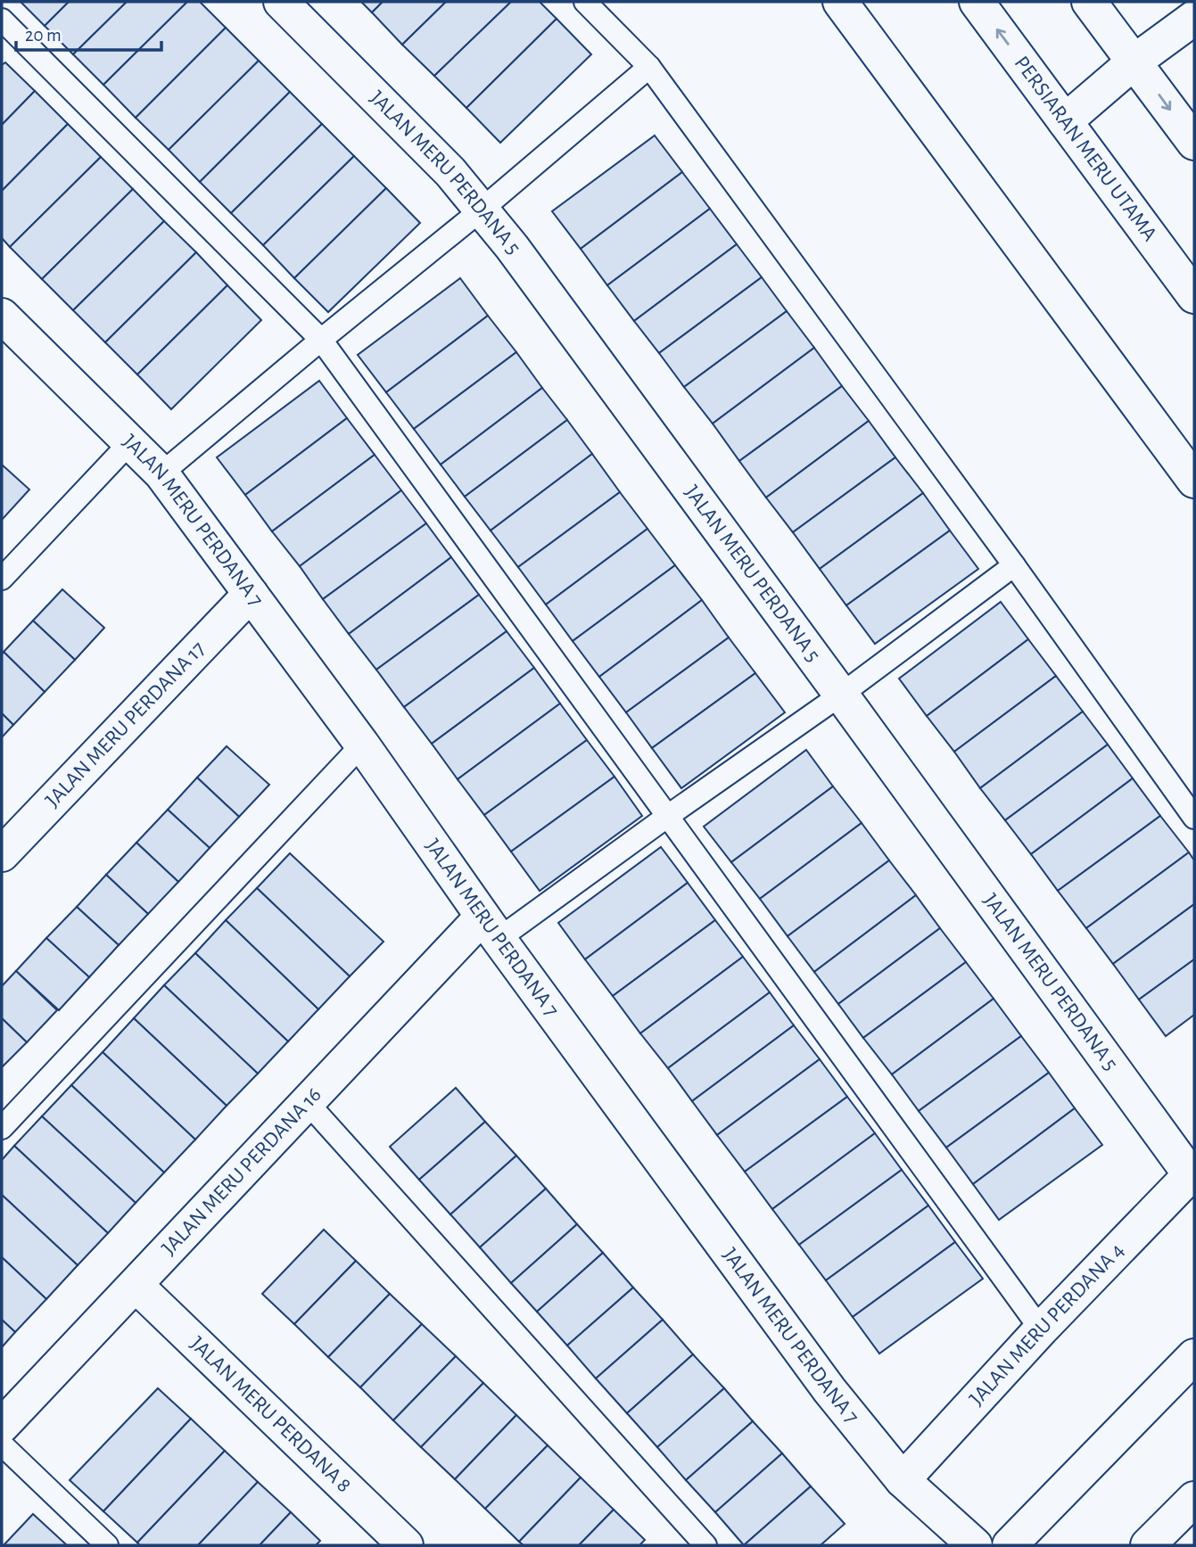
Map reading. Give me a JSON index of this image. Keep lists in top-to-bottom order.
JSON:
{
  "streets": {
    "street": [
      "PERSIARAN MERU UTAMA",
      "JALAN MERU PERDANA 5",
      "JALAN MERU PERDANA 7",
      "JALAN MERU PERDANA 17",
      "JALAN MERU PERDANA 16",
      "JALAN MERU PERDANA 4",
      "JALAN MERU PERDANA 8"
    ]
  },
  "crossings": [
    ["JALAN MERU PERDANA 5", "JALAN MERU PERDANA 4"],
    ["JALAN MERU PERDANA 7", "JALAN MERU PERDANA 17"],
    ["JALAN MERU PERDANA 7", "JALAN MERU PERDANA 16"],
    ["JALAN MERU PERDANA 7", "JALAN MERU PERDANA 4"],
    ["JALAN MERU PERDANA 16", "JALAN MERU PERDANA 8"]
  ],
  "scale_bar": "20 m"
}
